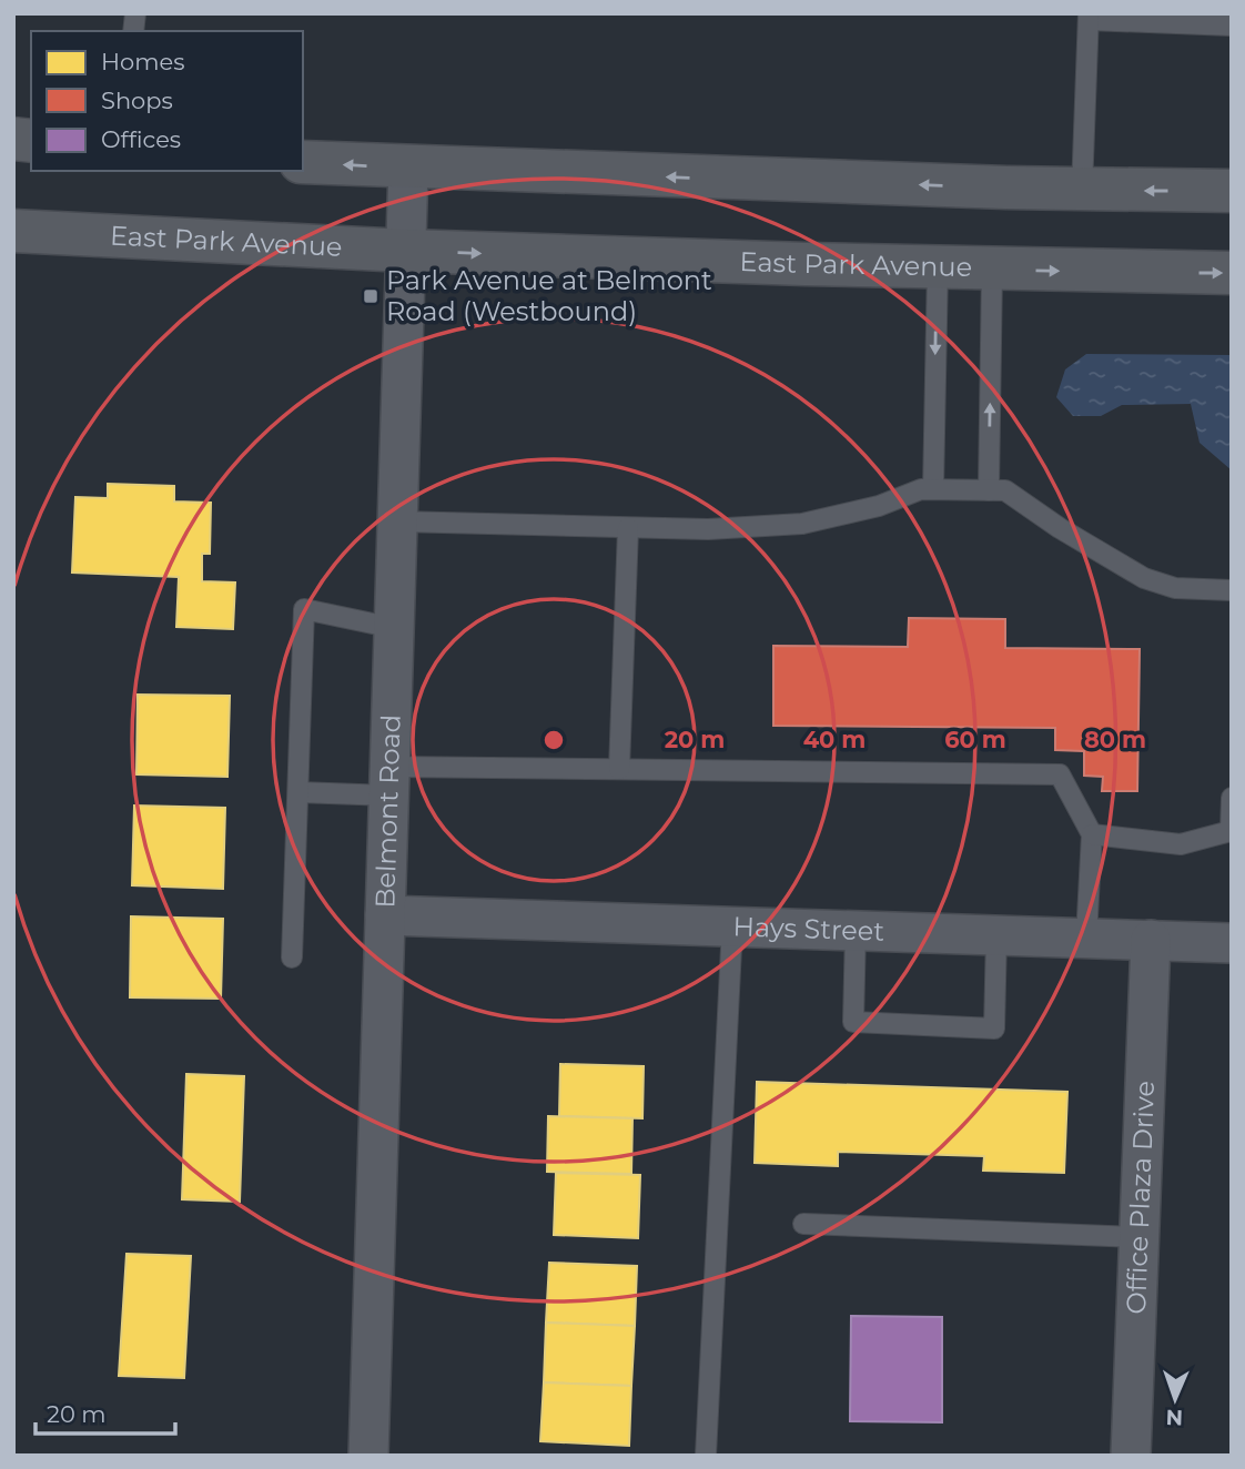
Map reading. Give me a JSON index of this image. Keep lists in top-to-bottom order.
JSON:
{
  "streets": {
    "main road": ["East Park Avenue"],
    "street": ["Belmont Road", "Hays Street", "Office Plaza Drive"]
  },
  "crossings": [
    ["East Park Avenue", "Belmont Road"],
    ["Belmont Road", "Hays Street"],
    ["Hays Street", "Office Plaza Drive"]
  ],
  "places": {
    "transit": ["Park Avenue at Belmont Road (Westbound)"]
  },
  "legend": ["Homes", "Shops", "Offices"],
  "scale_bar": "20 m",
  "north": "bottom",
  "rings": [
    "20 m",
    "40 m",
    "60 m",
    "80 m"
  ]
}
